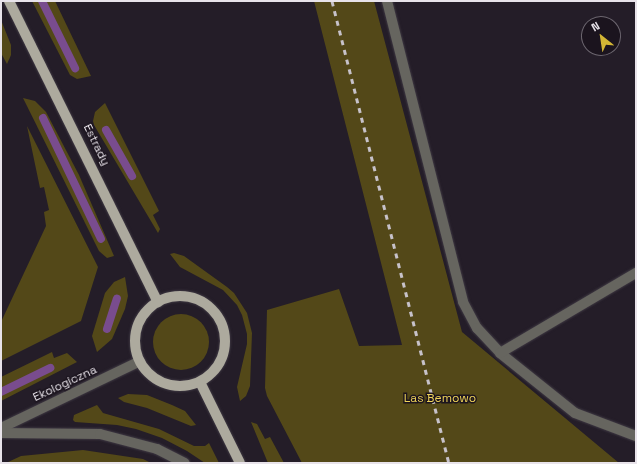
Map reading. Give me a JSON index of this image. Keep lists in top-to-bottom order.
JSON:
{
  "streets": {
    "main road": ["Estrady"],
    "street": ["Ekologiczna"]
  },
  "crossings": [
    ["Estrady", "Ekologiczna"]
  ],
  "parks": ["Las Bemowo"],
  "north": "top left"
}
